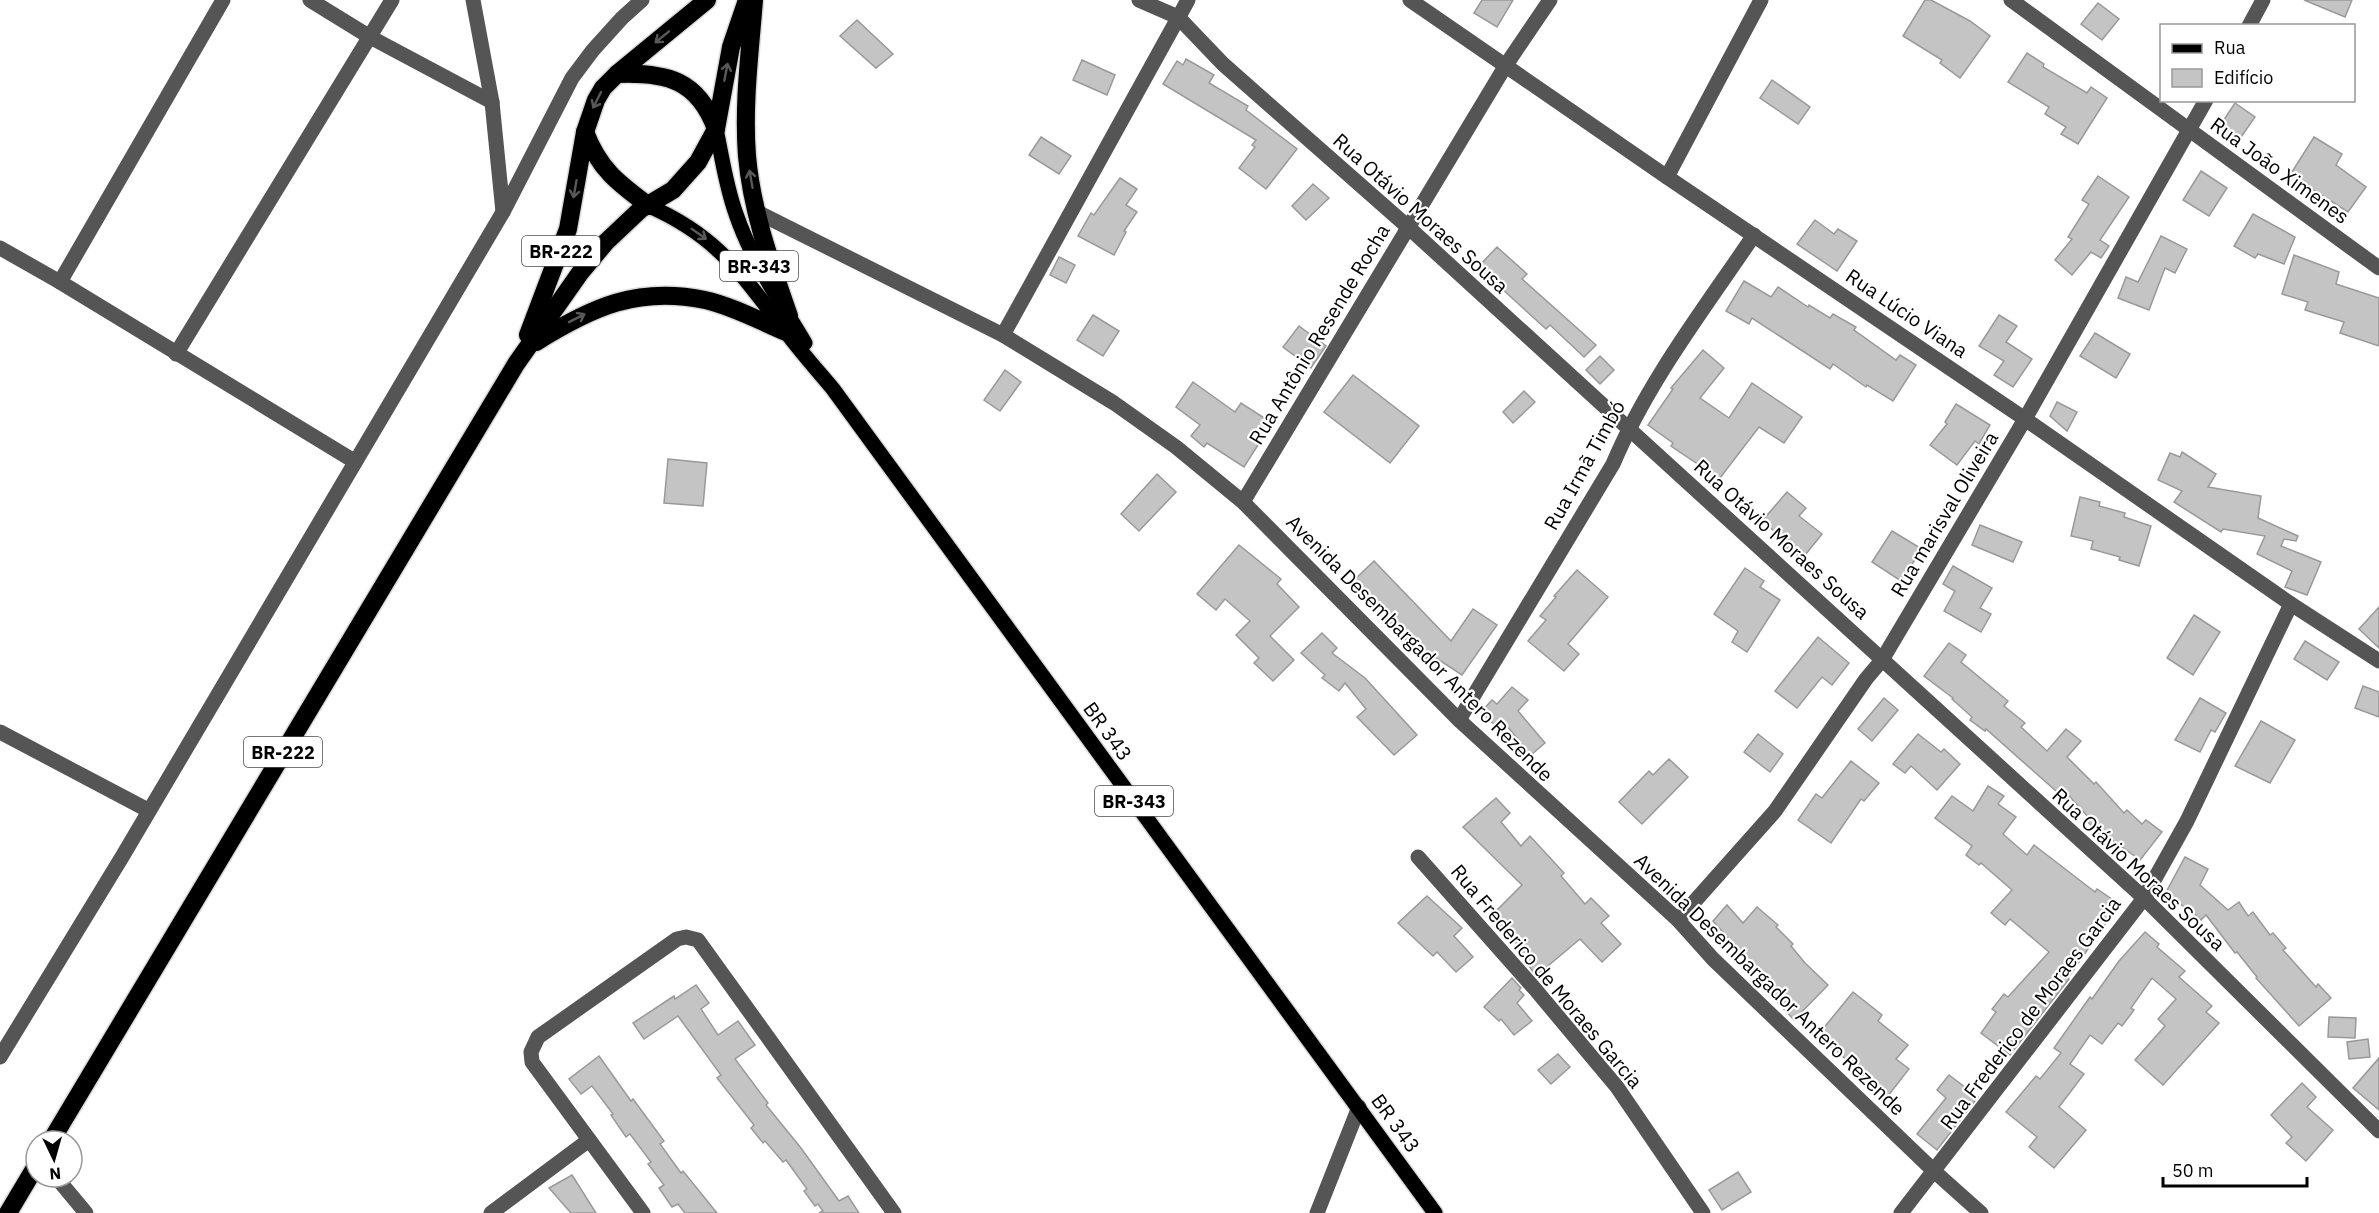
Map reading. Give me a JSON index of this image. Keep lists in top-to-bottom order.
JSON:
{
  "streets": {
    "highway": ["BR-222", "BR-343"],
    "main road": ["BR 343"],
    "street": [
      "Rua João Ximenes",
      "Rua Otávio Moraes Sousa",
      "Rua Lúcio Viana",
      "Rua Antônio Resende Rocha",
      "Rua Irmã Timbó",
      "Rua marisval Oliveira",
      "Avenida Desembargador Antero Rezende",
      "Rua Frederico de Moraes Garcia"
    ]
  },
  "crossings": [
    ["Rua João Ximenes", "Rua marisval Oliveira"],
    ["Rua Otávio Moraes Sousa", "Rua Antônio Resende Rocha"],
    ["Rua Otávio Moraes Sousa", "Rua Irmã Timbó"],
    ["Rua Otávio Moraes Sousa", "Rua marisval Oliveira"],
    ["Rua Otávio Moraes Sousa", "Rua Frederico de Moraes Garcia"],
    ["BR-222", "BR-343"],
    ["BR-343", "BR 343"],
    ["Rua Lúcio Viana", "Rua Antônio Resende Rocha"],
    ["Rua Lúcio Viana", "Rua Irmã Timbó"],
    ["Rua Lúcio Viana", "Rua marisval Oliveira"],
    ["Rua Lúcio Viana", "Rua Frederico de Moraes Garcia"],
    ["Rua Antônio Resende Rocha", "Avenida Desembargador Antero Rezende"],
    ["Rua Irmã Timbó", "Avenida Desembargador Antero Rezende"],
    ["Rua marisval Oliveira", "Avenida Desembargador Antero Rezende"],
    ["Avenida Desembargador Antero Rezende", "Rua Frederico de Moraes Garcia"]
  ],
  "legend": ["Rua", "Edifício"],
  "scale_bar": "50 m",
  "north": "bottom"
}
